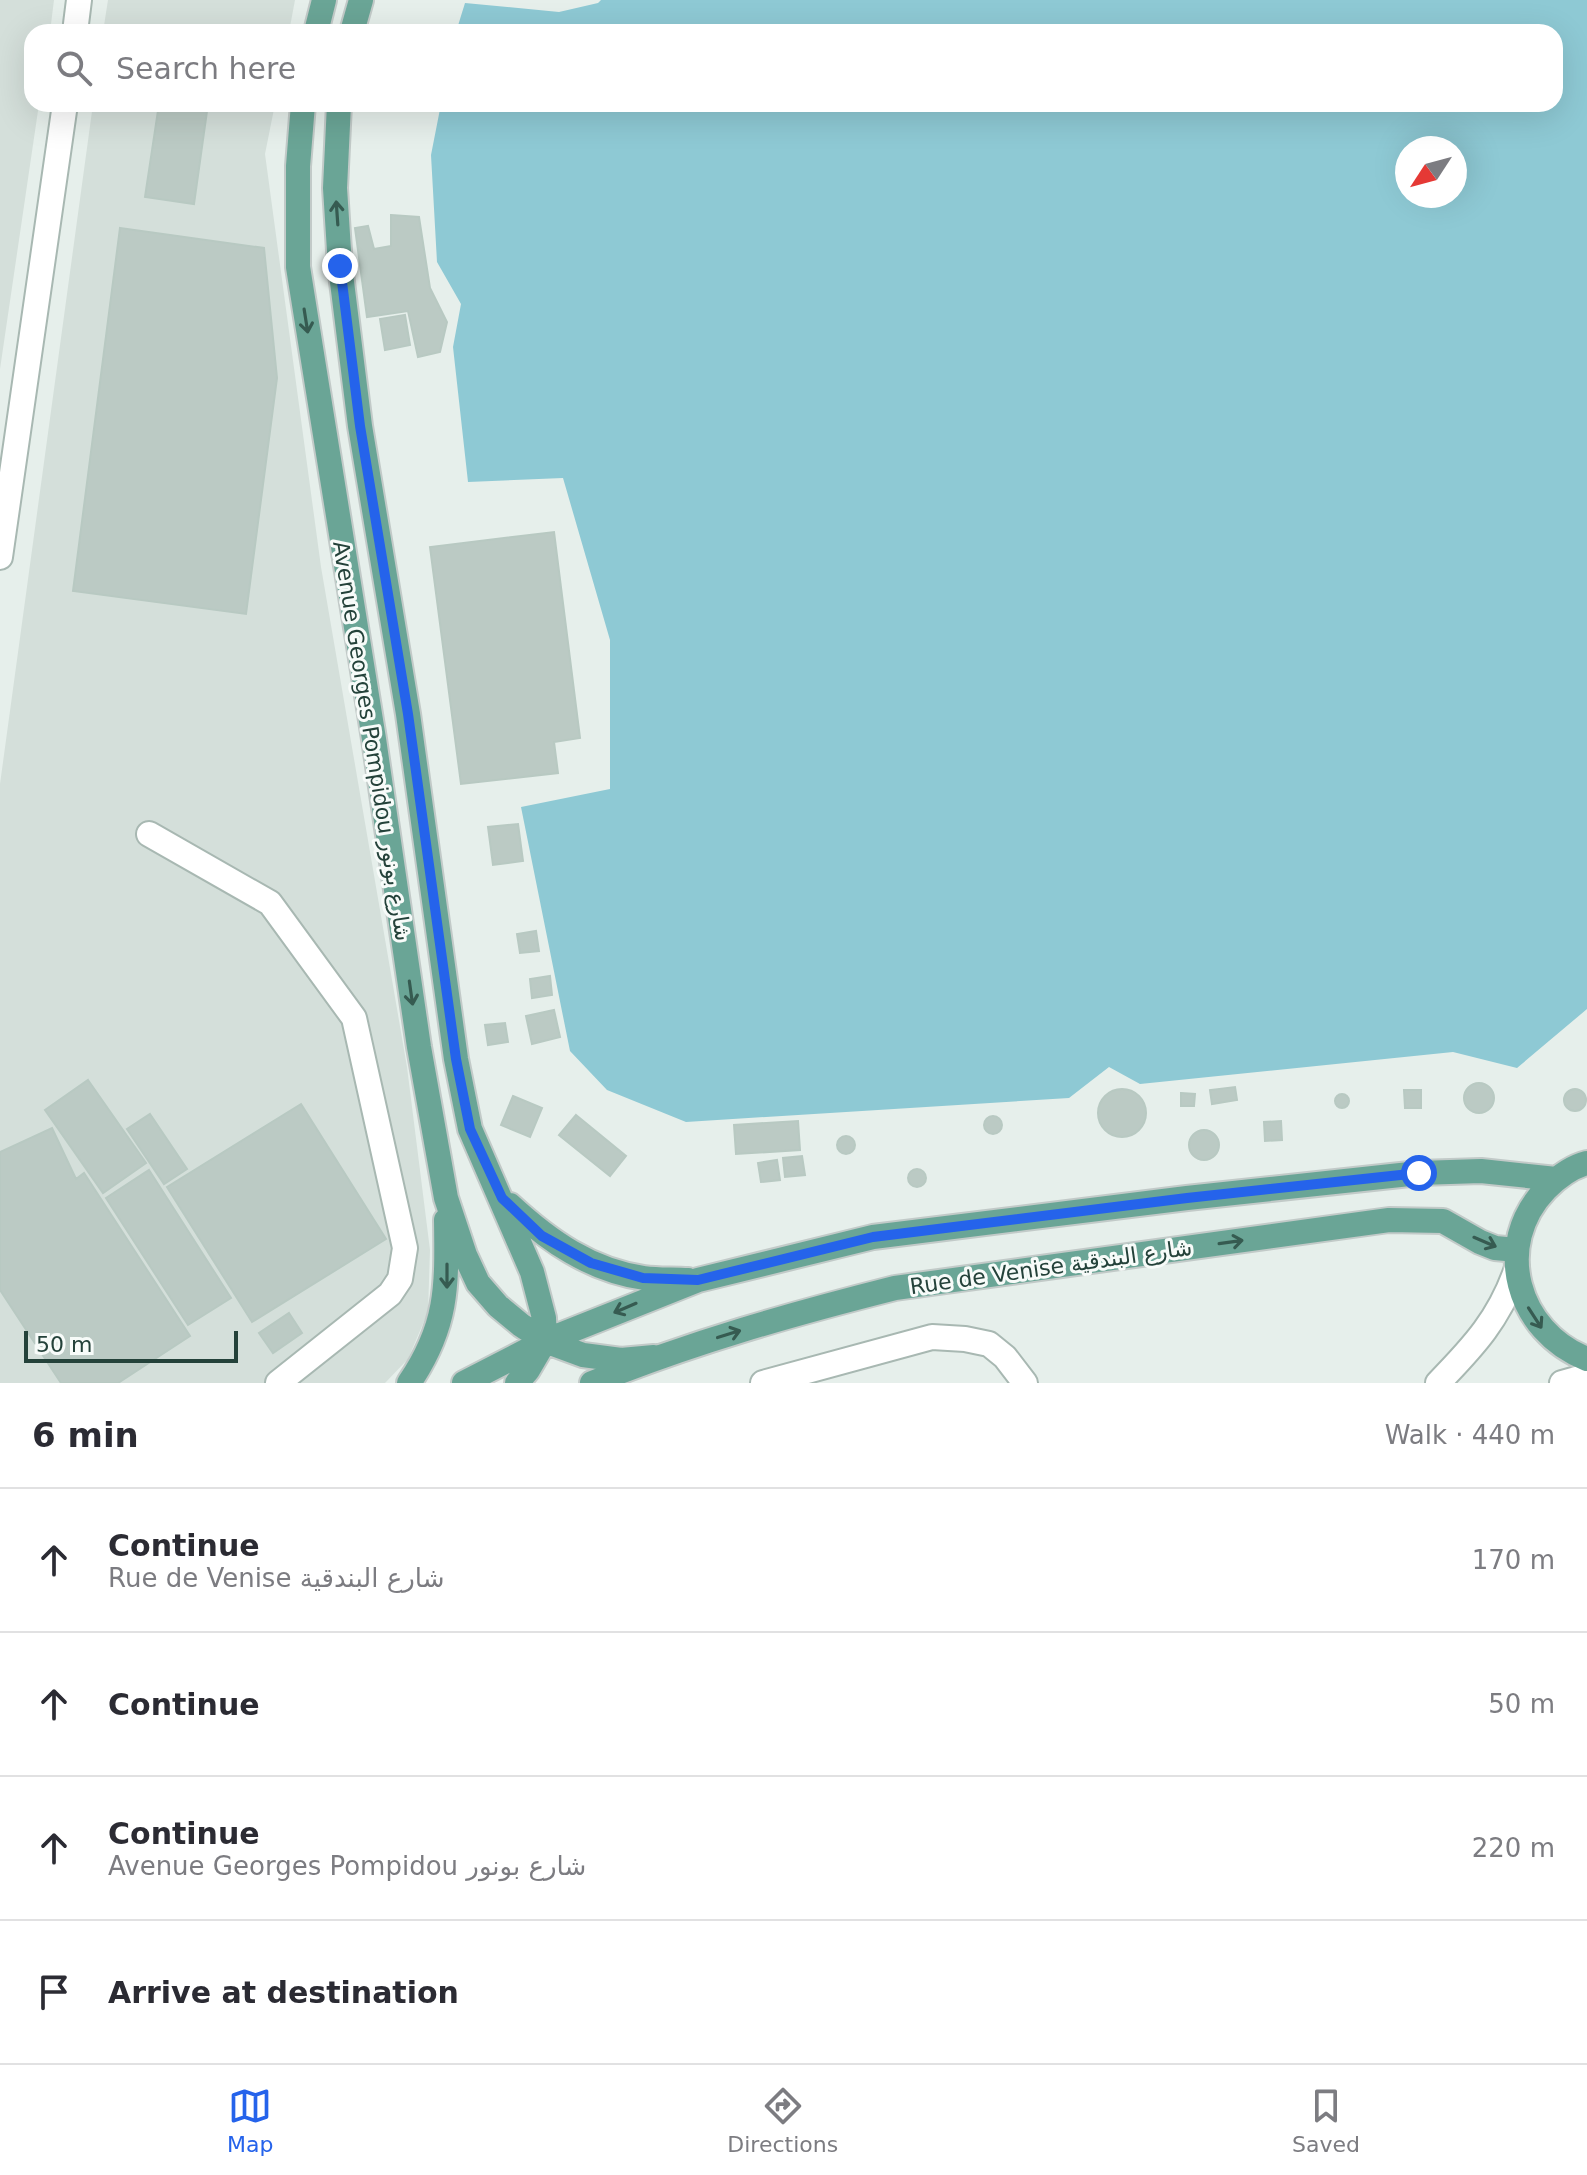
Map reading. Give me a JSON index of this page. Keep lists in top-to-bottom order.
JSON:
{
  "streets": {
    "main road": ["Avenue Georges Pompidou شارع بونور", "Rue de Venise شارع البندقية"]
  },
  "crossings": [
    ["Avenue Georges Pompidou شارع بونور", "Rue de Venise شارع البندقية"]
  ],
  "scale_bar": "50 m",
  "north": "bottom left",
  "page": {
    "search": "Search here",
    "scale": "50 m",
    "heading": ["6 min", "Walk · 440 m"],
    "list": [
      ["Continue", "Rue de Venise شارع البندقية", "170 m"],
      ["Continue", "50 m"],
      ["Continue", "Avenue Georges Pompidou شارع بونور", "220 m"],
      "Arrive at destination"
    ],
    "nav": ["Map", "Directions", "Saved"]
  }
}
